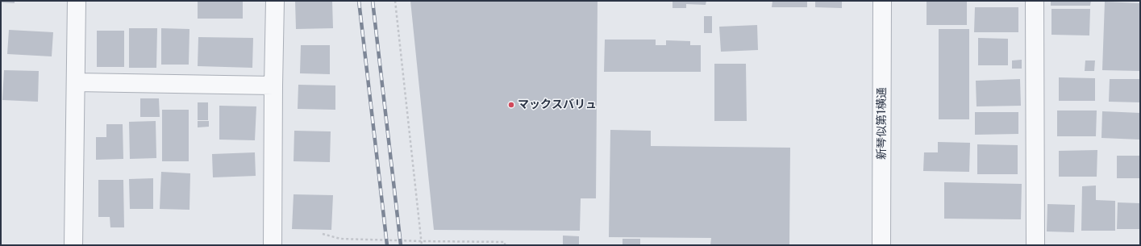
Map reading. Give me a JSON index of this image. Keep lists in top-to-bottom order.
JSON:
{
  "streets": {
    "street": ["新琴似第1横通"]
  },
  "places": ["マックスバリュ"]
}
